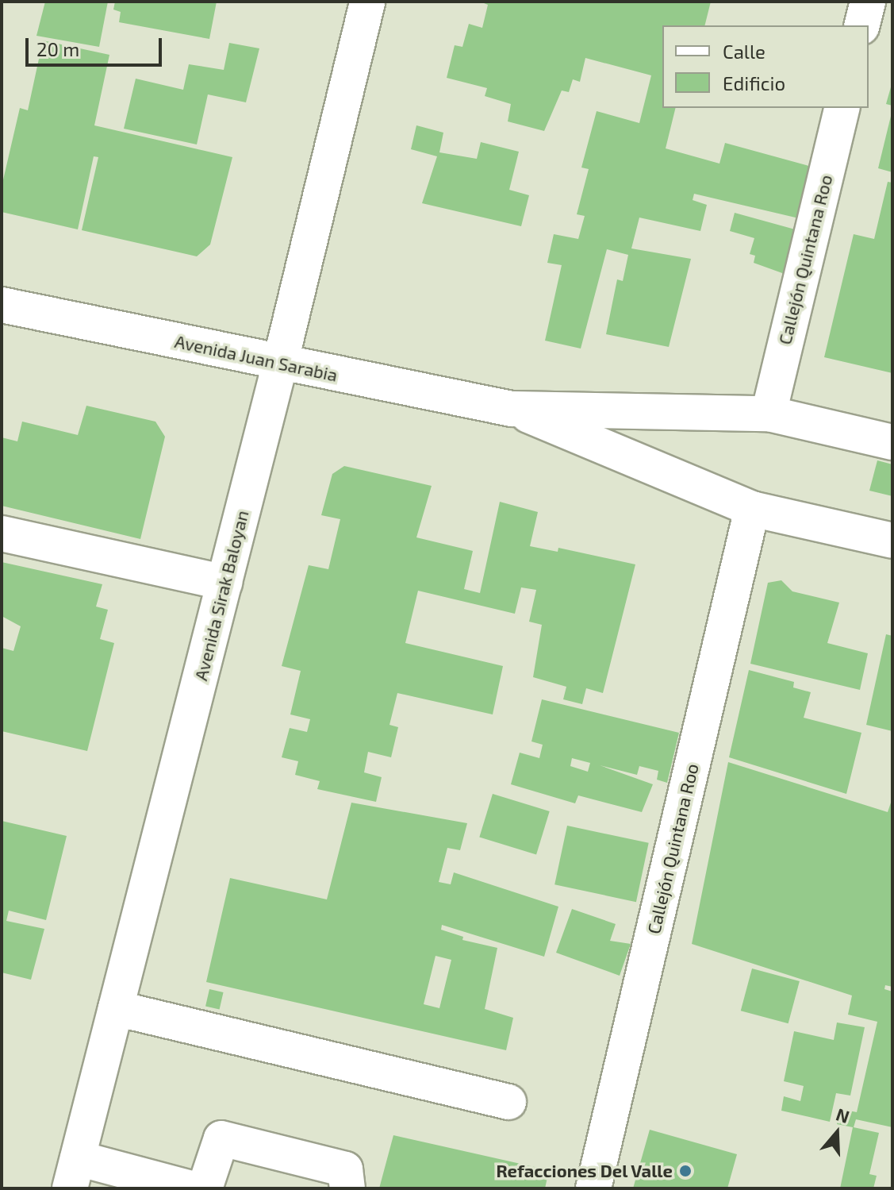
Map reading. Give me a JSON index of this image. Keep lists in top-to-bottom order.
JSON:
{
  "streets": {
    "street": ["Callejón Quintana Roo", "Avenida Juan Sarabia", "Avenida Sirak Baloyan"]
  },
  "crossings": [
    ["Callejón Quintana Roo", "Avenida Juan Sarabia"],
    ["Avenida Juan Sarabia", "Avenida Sirak Baloyan"]
  ],
  "places": ["Refacciones Del Valle"],
  "legend": ["Calle", "Edificio"],
  "scale_bar": "20 m",
  "north": "top"
}
